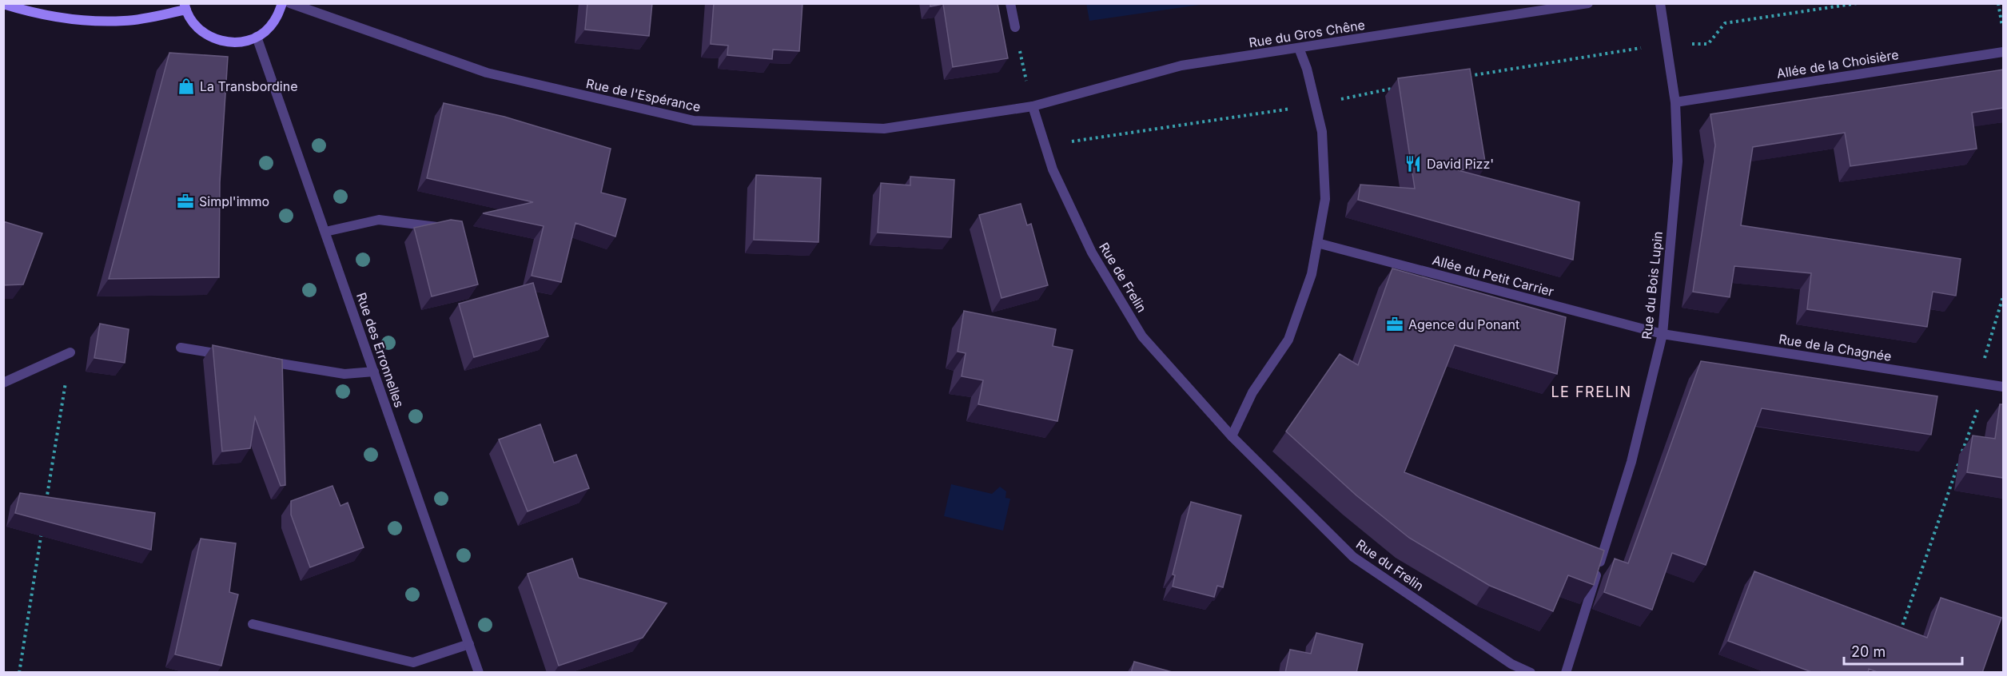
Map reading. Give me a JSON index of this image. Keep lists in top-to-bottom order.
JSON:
{
  "streets": {
    "street": [
      "Rue du Gros Chêne",
      "Allée de la Choisière",
      "Rue de l'Espérance",
      "Allée du Petit Carrier",
      "Rue de Frelin",
      "Rue du Bois Lupin",
      "Rue de la Chagnée",
      "Rue des Erronnelles",
      "Rue du Frelin"
    ]
  },
  "crossings": [
    ["Rue du Gros Chêne", "Rue de l'Espérance"],
    ["Rue du Gros Chêne", "Rue de Frelin"],
    ["Allée de la Choisière", "Rue du Bois Lupin"],
    ["Rue de l'Espérance", "Rue de Frelin"],
    ["Allée du Petit Carrier", "Rue du Bois Lupin"],
    ["Allée du Petit Carrier", "Rue de la Chagnée"],
    ["Rue de Frelin", "Rue du Frelin"],
    ["Rue du Bois Lupin", "Rue de la Chagnée"]
  ],
  "districts": ["LE FRELIN"],
  "places": {
    "shop": ["La Transbordine"],
    "restaurant": ["David Pizz'"],
    "office": ["Simpl'immo", "Agence du Ponant"]
  },
  "scale_bar": "20 m"
}
